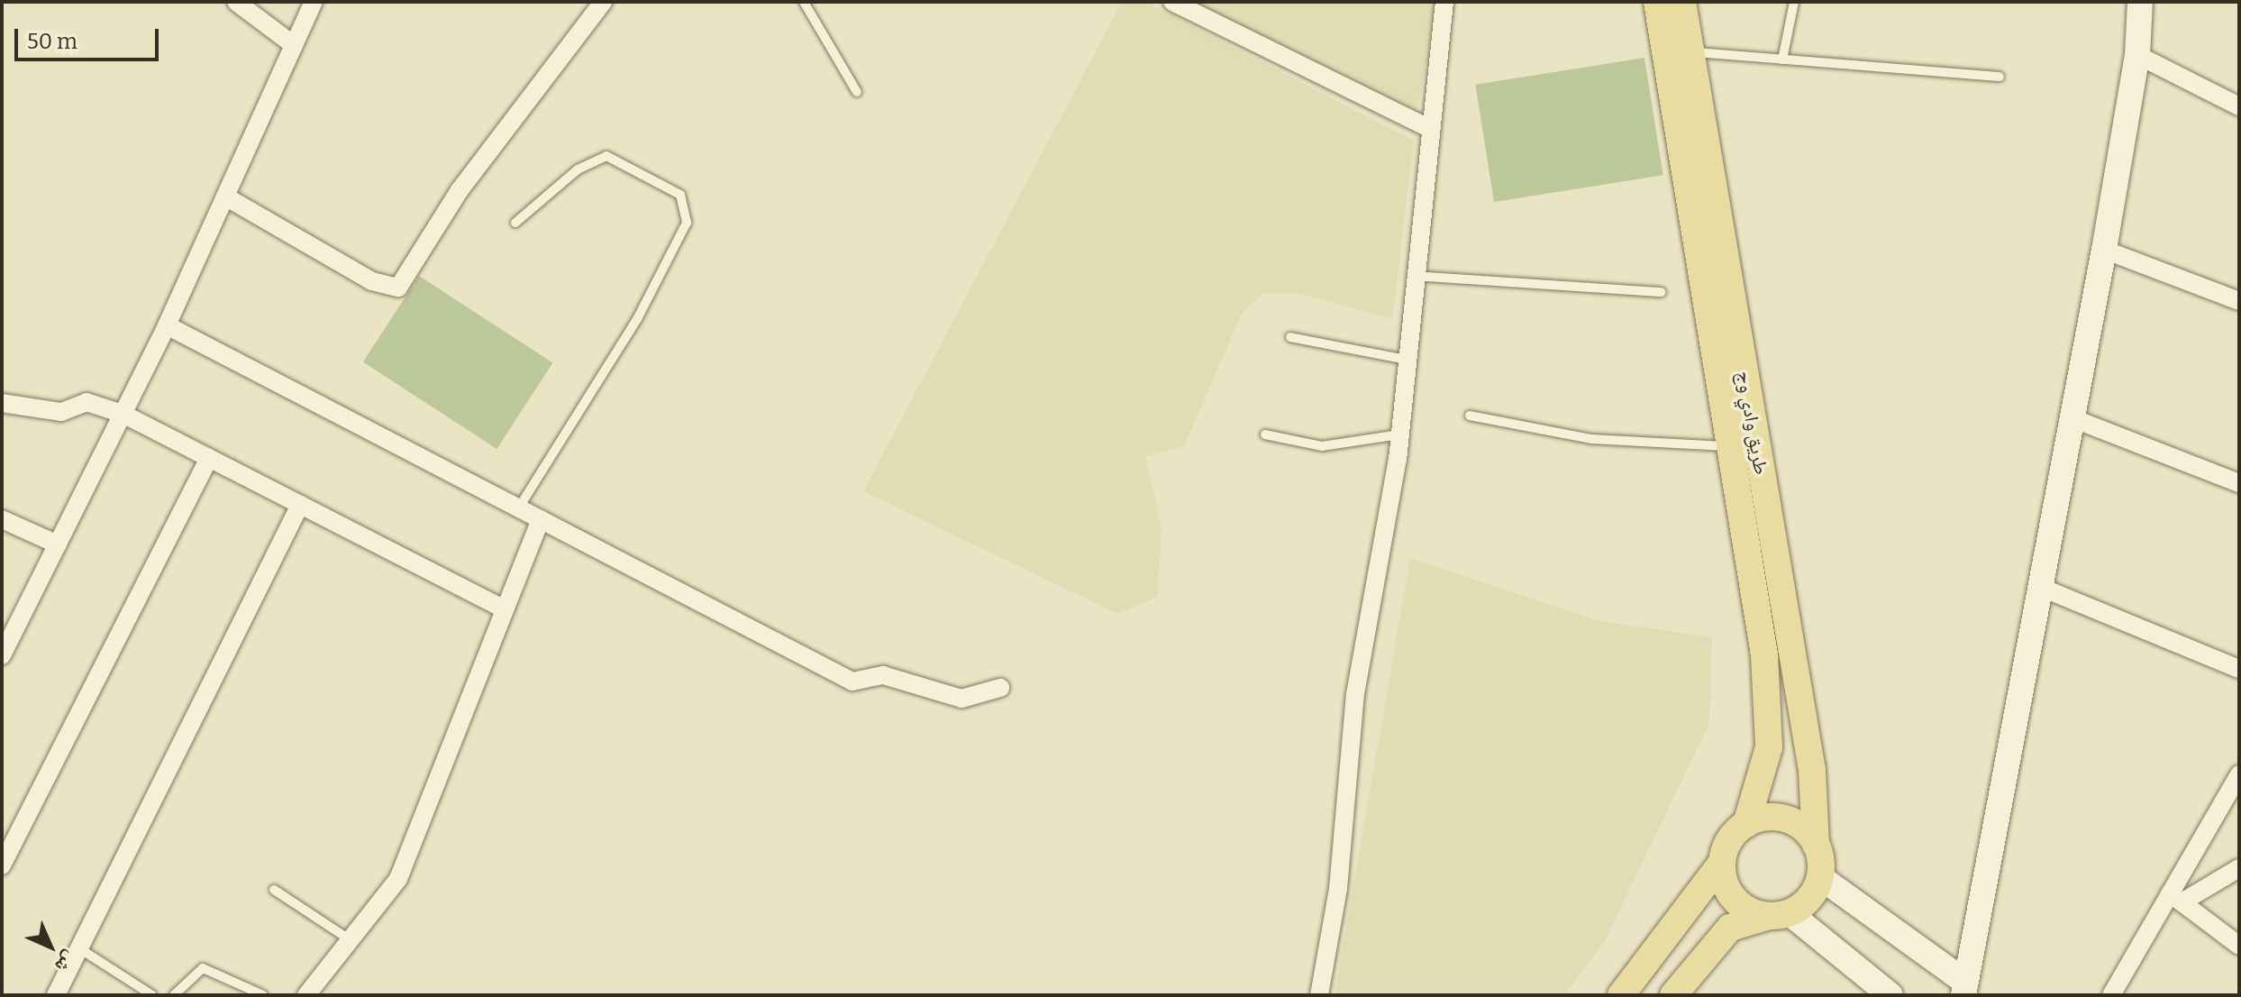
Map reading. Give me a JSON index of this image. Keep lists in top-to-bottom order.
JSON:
{
  "streets": {
    "main road": ["طريق وادي وج"]
  },
  "scale_bar": "50 m",
  "north": "bottom right"
}
